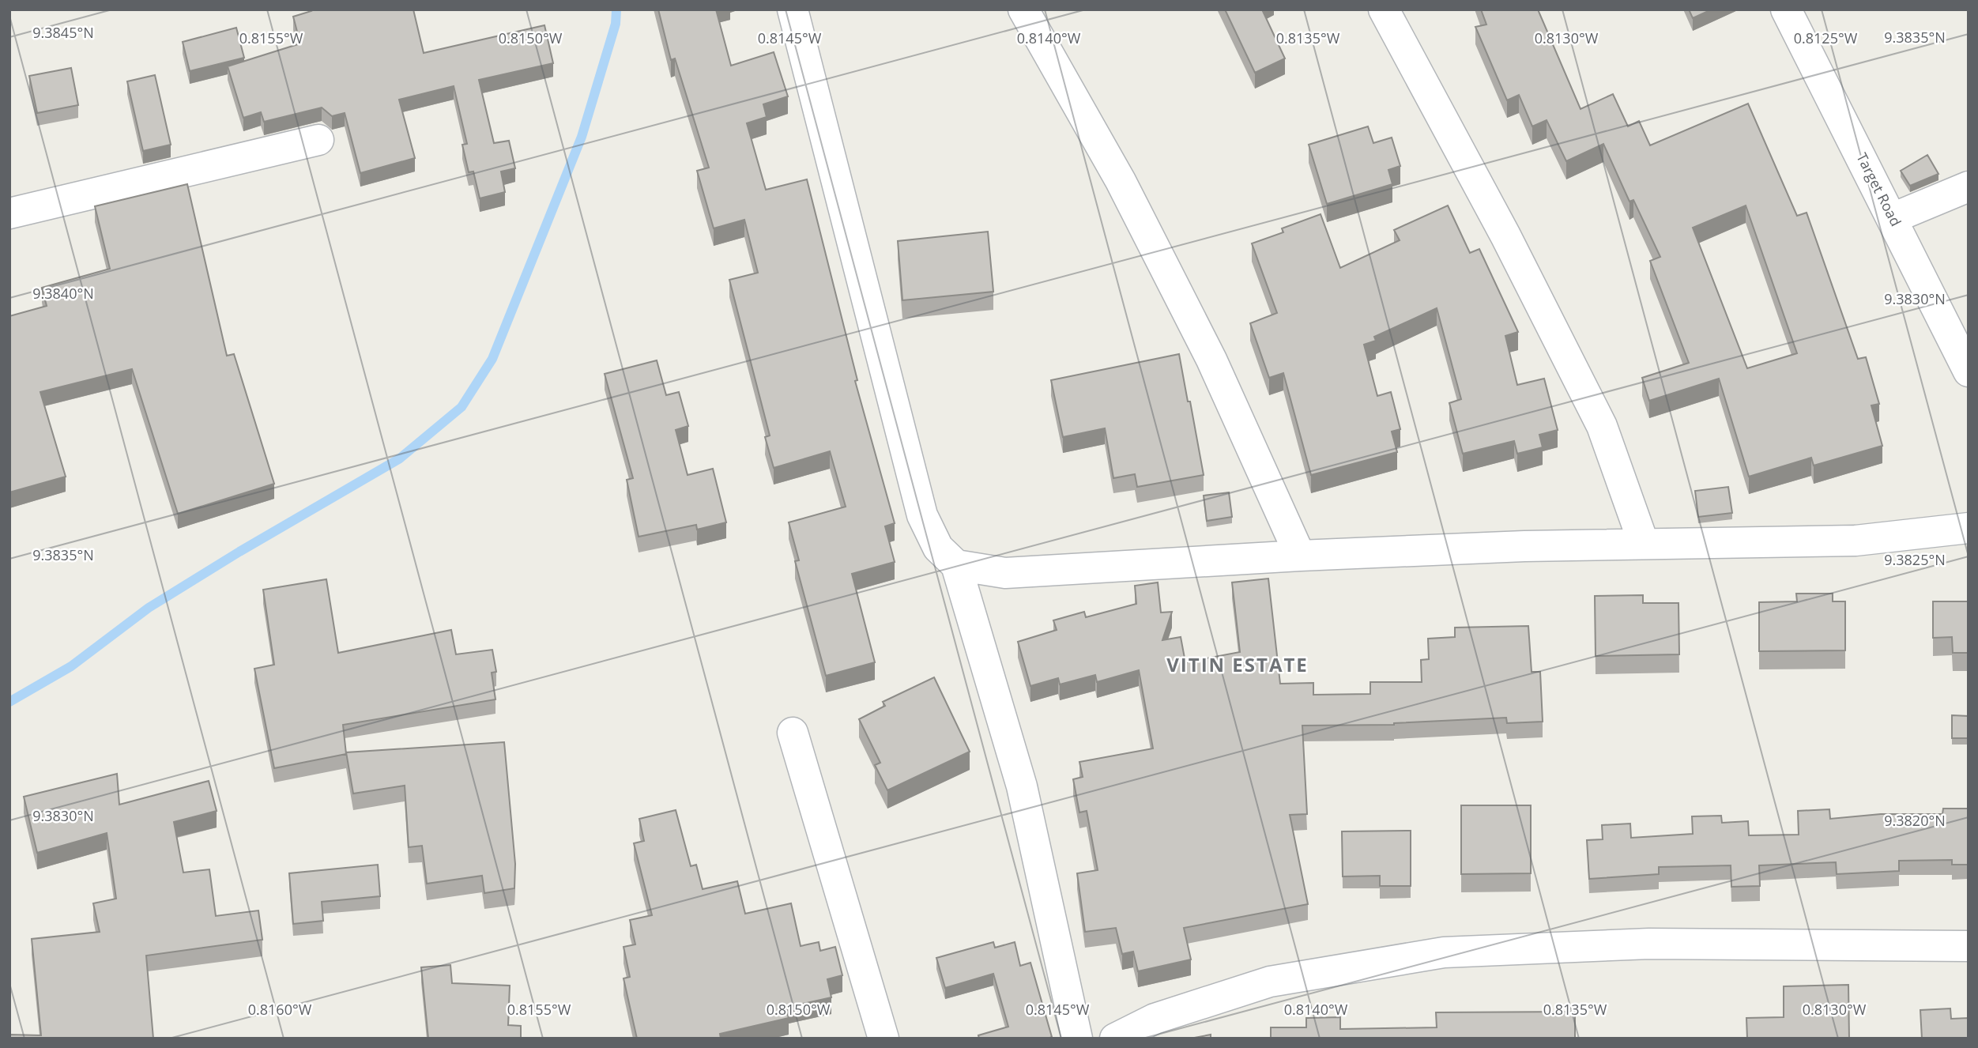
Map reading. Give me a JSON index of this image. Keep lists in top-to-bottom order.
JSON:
{
  "streets": {
    "street": ["Target Road"]
  },
  "districts": ["VITIN ESTATE"],
  "coordinates": [
    "9.3845°N",
    "9.3835°N",
    "0.8155°W",
    "0.8150°W",
    "0.8145°W",
    "0.8140°W",
    "0.8135°W",
    "0.8130°W",
    "0.8125°W",
    "9.3840°N",
    "9.3830°N",
    "9.3825°N",
    "9.3820°N",
    "0.8160°W"
  ]
}
